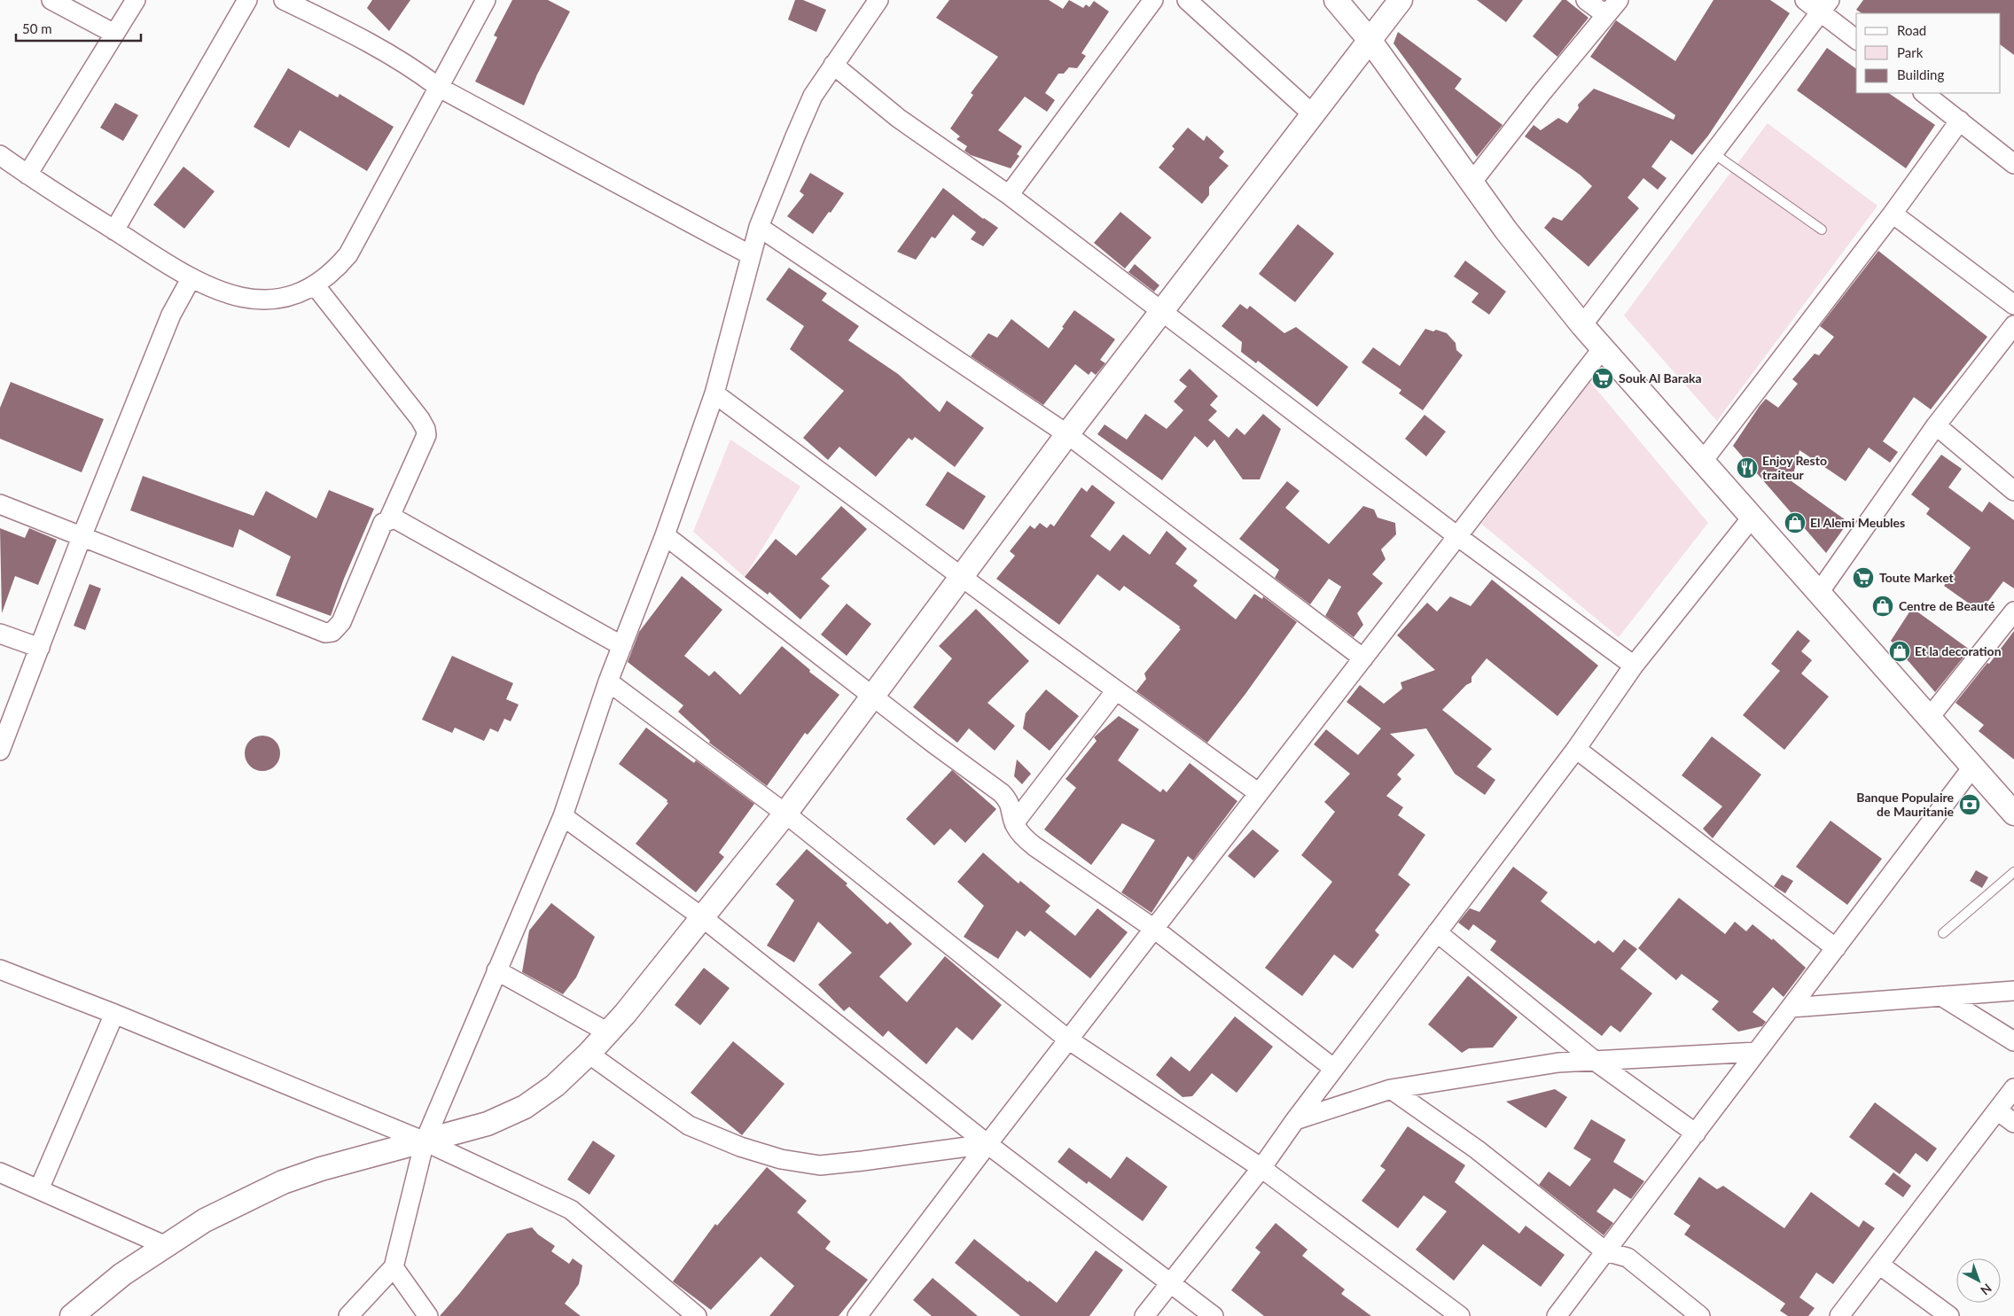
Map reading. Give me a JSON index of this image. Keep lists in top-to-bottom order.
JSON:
{
  "places": {
    "supermarket": ["Souk Al Baraka", "Toute Market"],
    "restaurant": ["Enjoy Resto traiteur"],
    "shop": ["El Alemi Meubles", "Centre de Beauté", "Et la decoration"],
    "bank": ["Banque Populaire de Mauritanie"]
  },
  "legend": ["Road", "Park", "Building"],
  "scale_bar": "50 m",
  "north": "bottom right"
}
